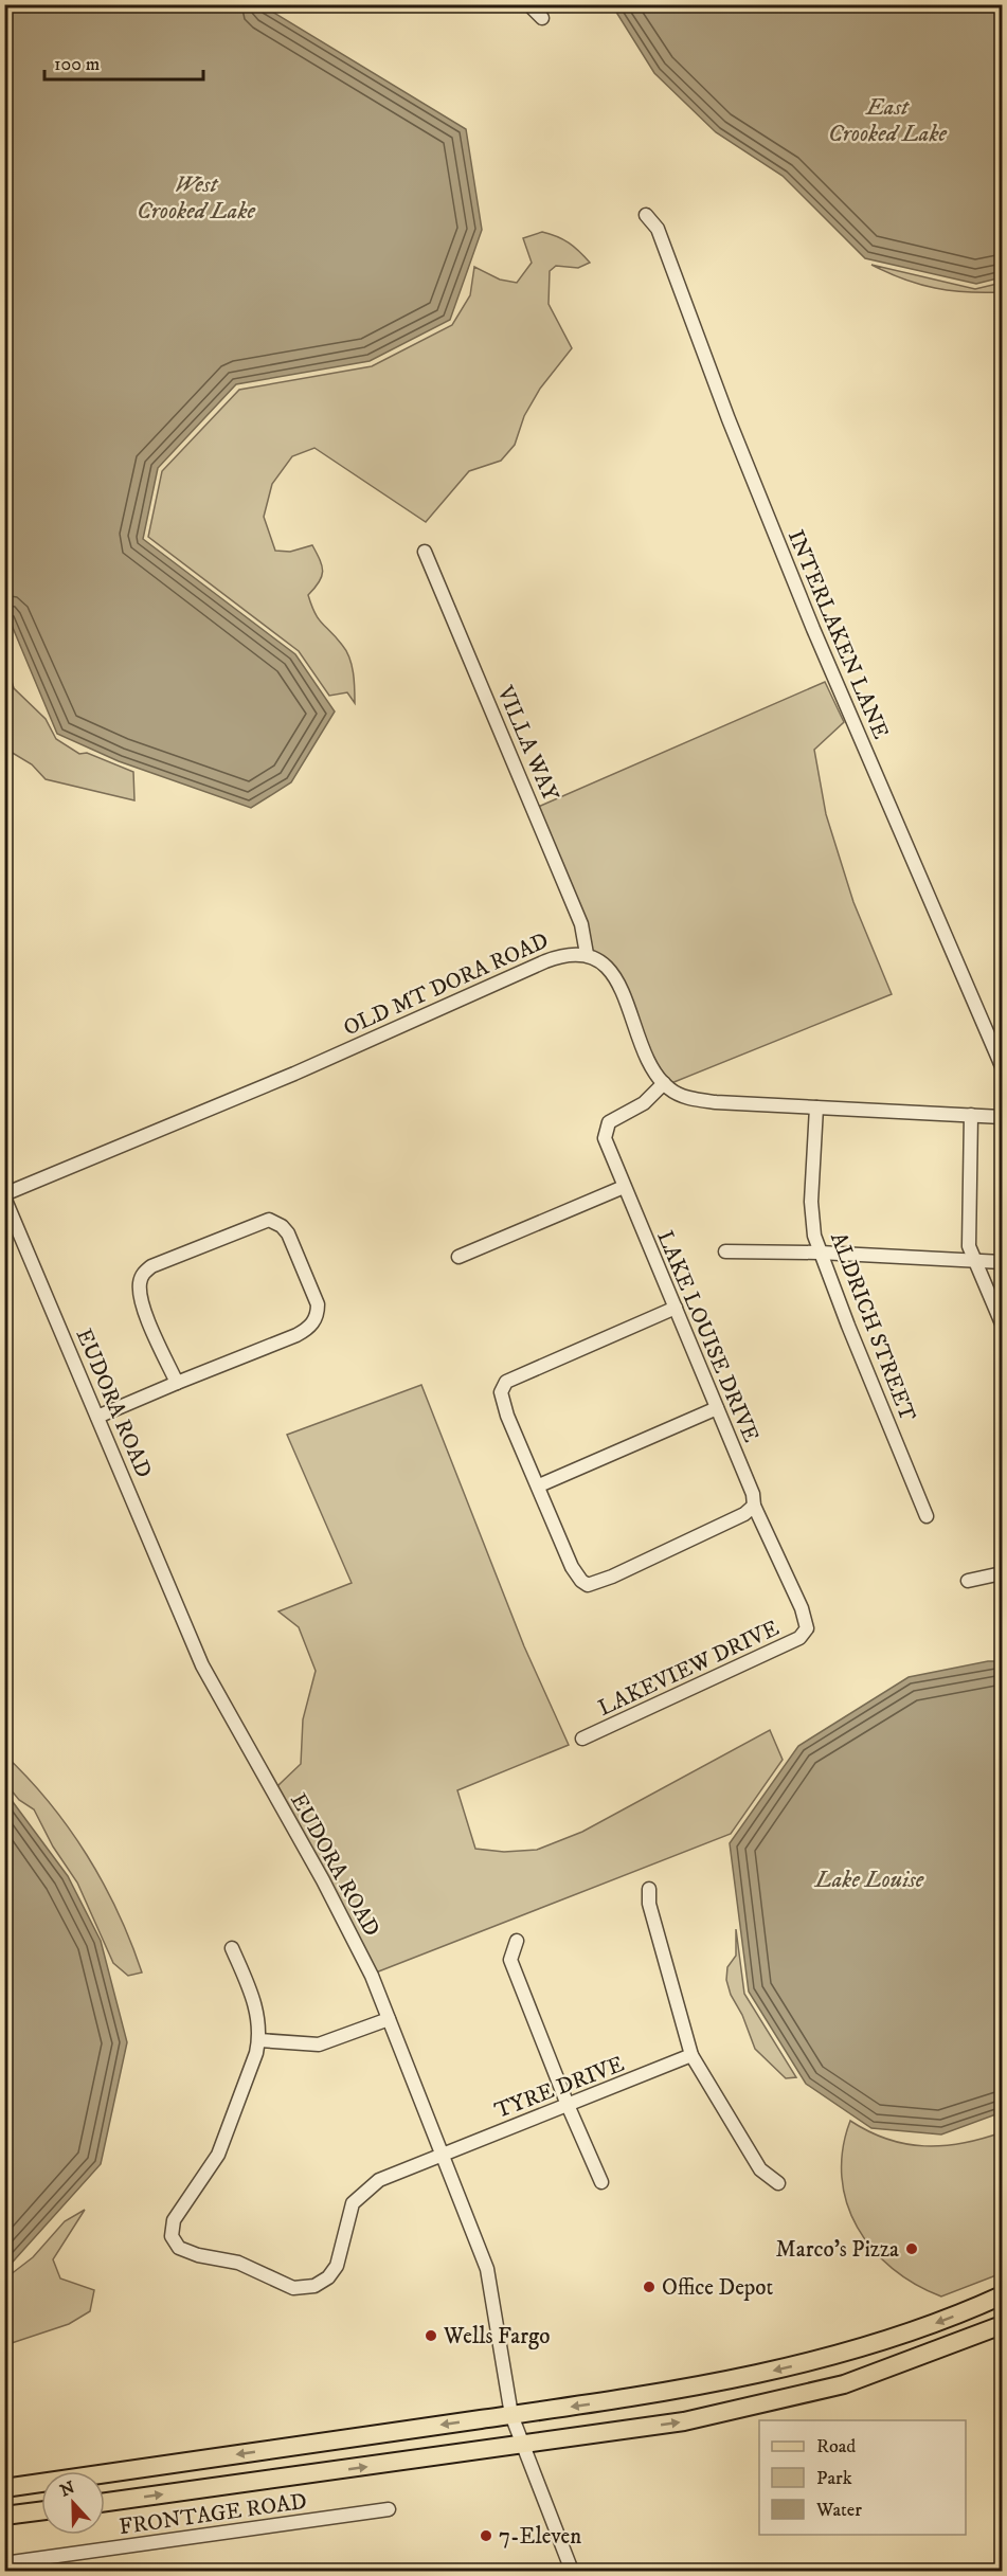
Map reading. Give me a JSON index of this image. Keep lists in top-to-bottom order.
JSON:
{
  "streets": {
    "street": [
      "INTERLAKEN LANE",
      "VILLA WAY",
      "OLD MT DORA ROAD",
      "ALDRICH STREET",
      "LAKE LOUISE DRIVE",
      "EUDORA ROAD",
      "LAKEVIEW DRIVE",
      "TYRE DRIVE",
      "FRONTAGE ROAD"
    ]
  },
  "crossings": [
    ["VILLA WAY", "OLD MT DORA ROAD"],
    ["OLD MT DORA ROAD", "EUDORA ROAD"],
    ["LAKE LOUISE DRIVE", "LAKEVIEW DRIVE"],
    ["EUDORA ROAD", "TYRE DRIVE"]
  ],
  "water": ["East Crooked Lake", "West Crooked Lake", "Lake Louise"],
  "places": [
    "Marco's Pizza",
    "Office Depot",
    "Wells Fargo",
    "7-Eleven"
  ],
  "legend": ["Road", "Park", "Water"],
  "scale_bar": "100 m",
  "north": "top"
}
